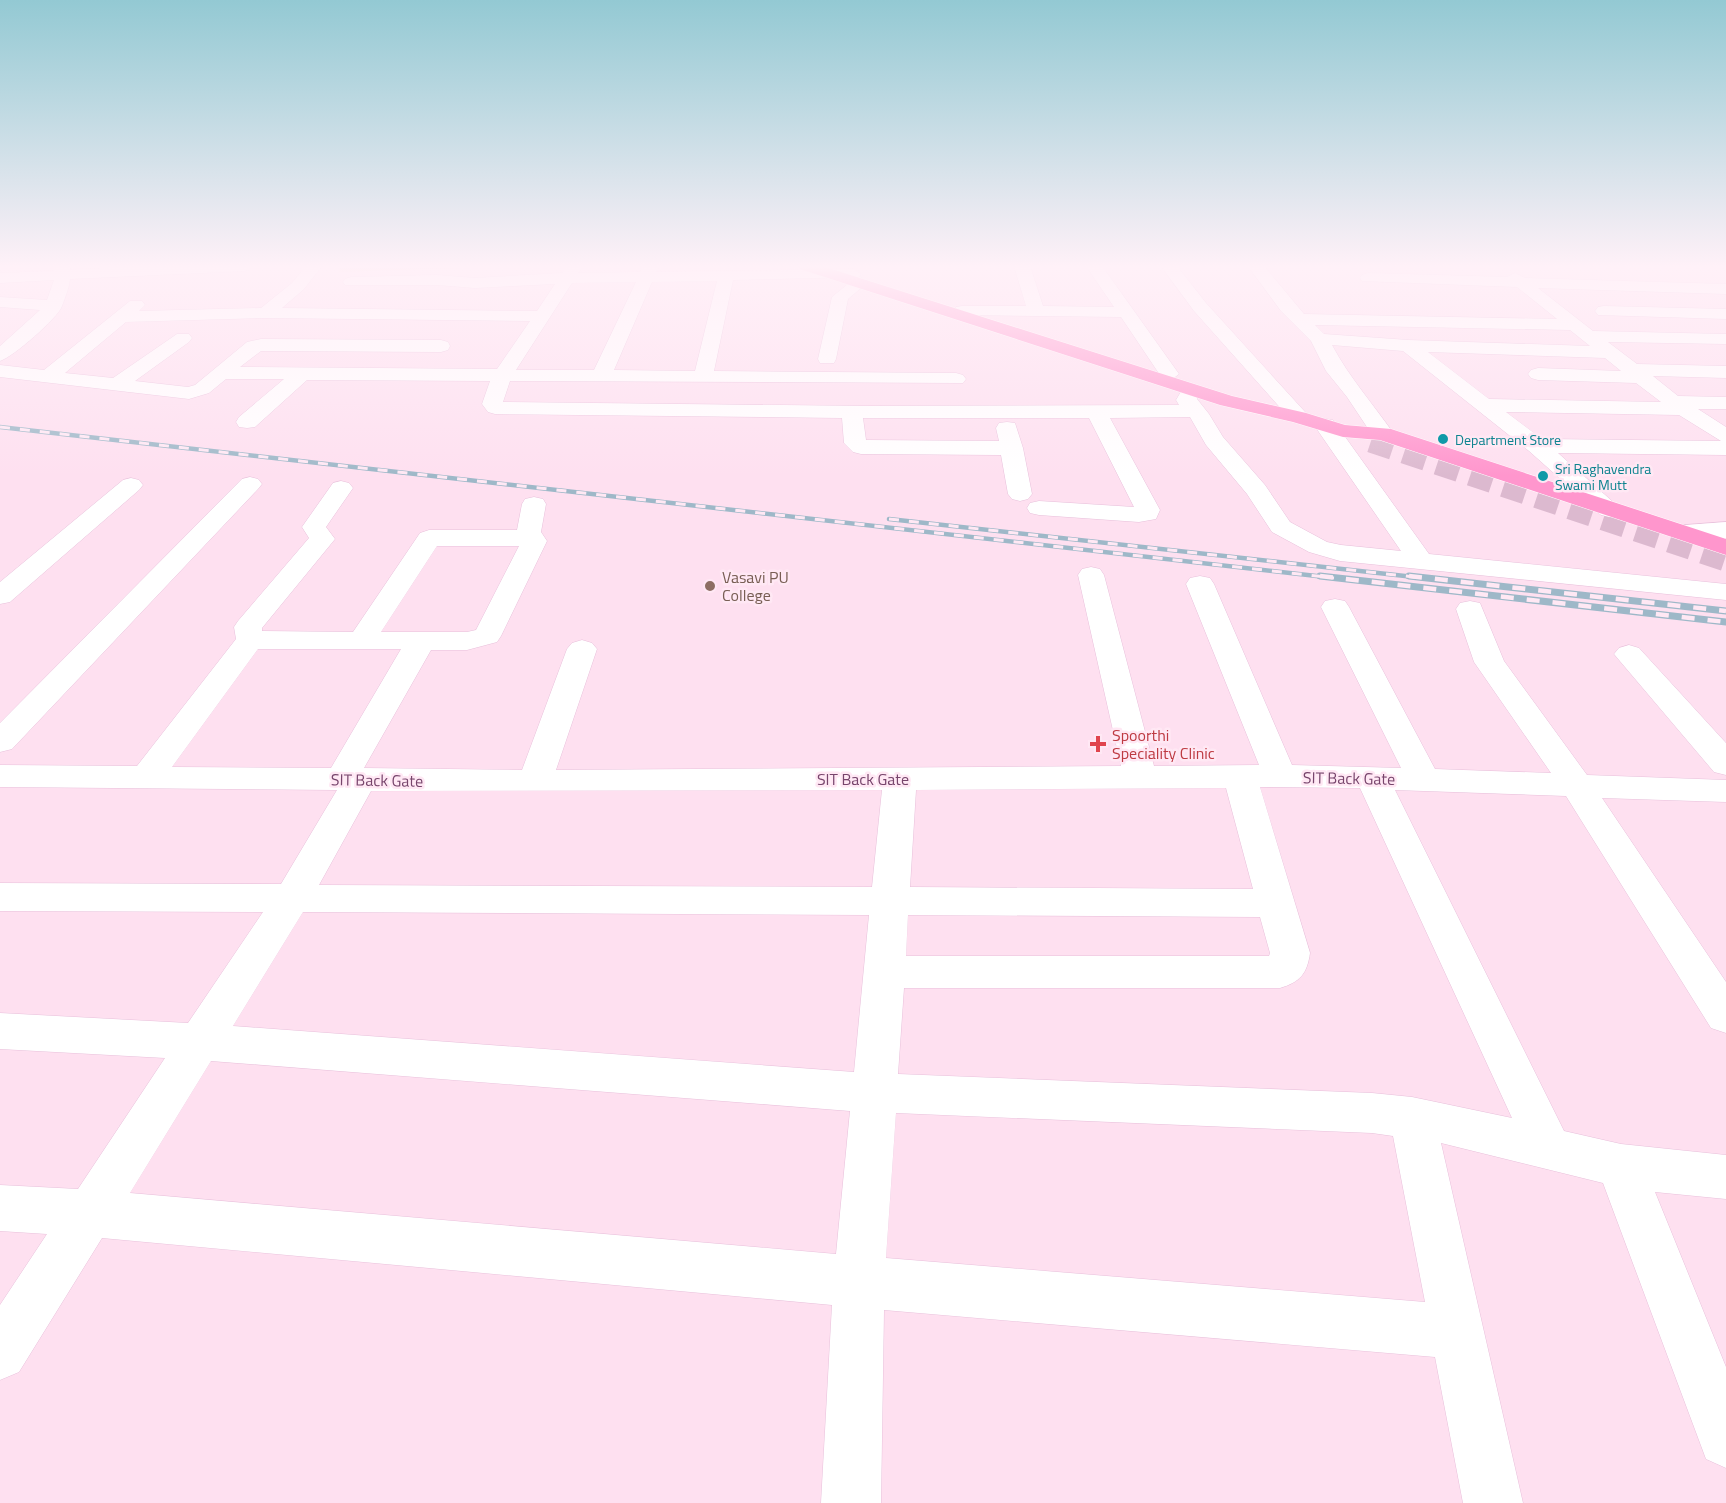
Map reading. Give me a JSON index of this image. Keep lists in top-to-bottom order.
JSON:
{
  "streets": {
    "street": ["SIT Back Gate"]
  },
  "places": {
    "other": ["Department Store", "Sri Raghavendra Swami Mutt", "Vasavi PU College"],
    "health": ["Spoorthi Speciality Clinic"]
  }
}
